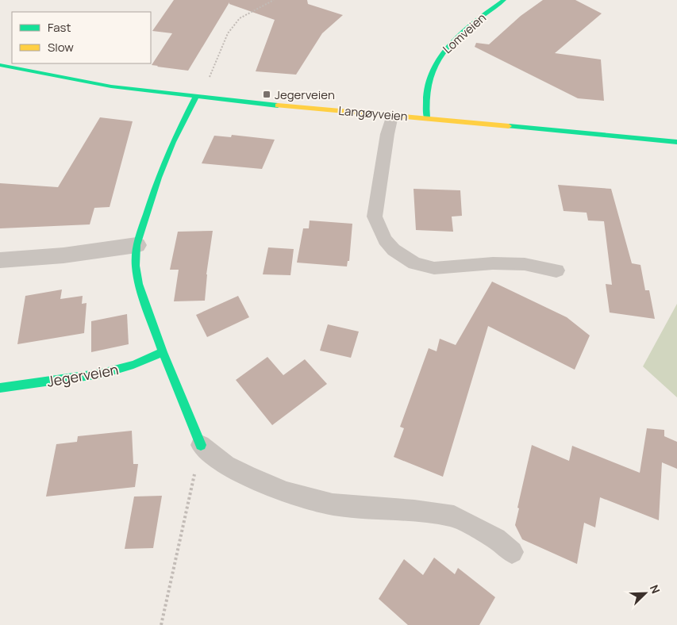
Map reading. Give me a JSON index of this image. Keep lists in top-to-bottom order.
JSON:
{
  "streets": {
    "street": ["Lomveien", "Langøyveien", "Jegerveien"]
  },
  "crossings": [
    ["Lomveien", "Langøyveien"]
  ],
  "places": {
    "transit": ["Jegerveien"]
  },
  "legend": ["Fast", "Slow"],
  "north": "top right"
}
